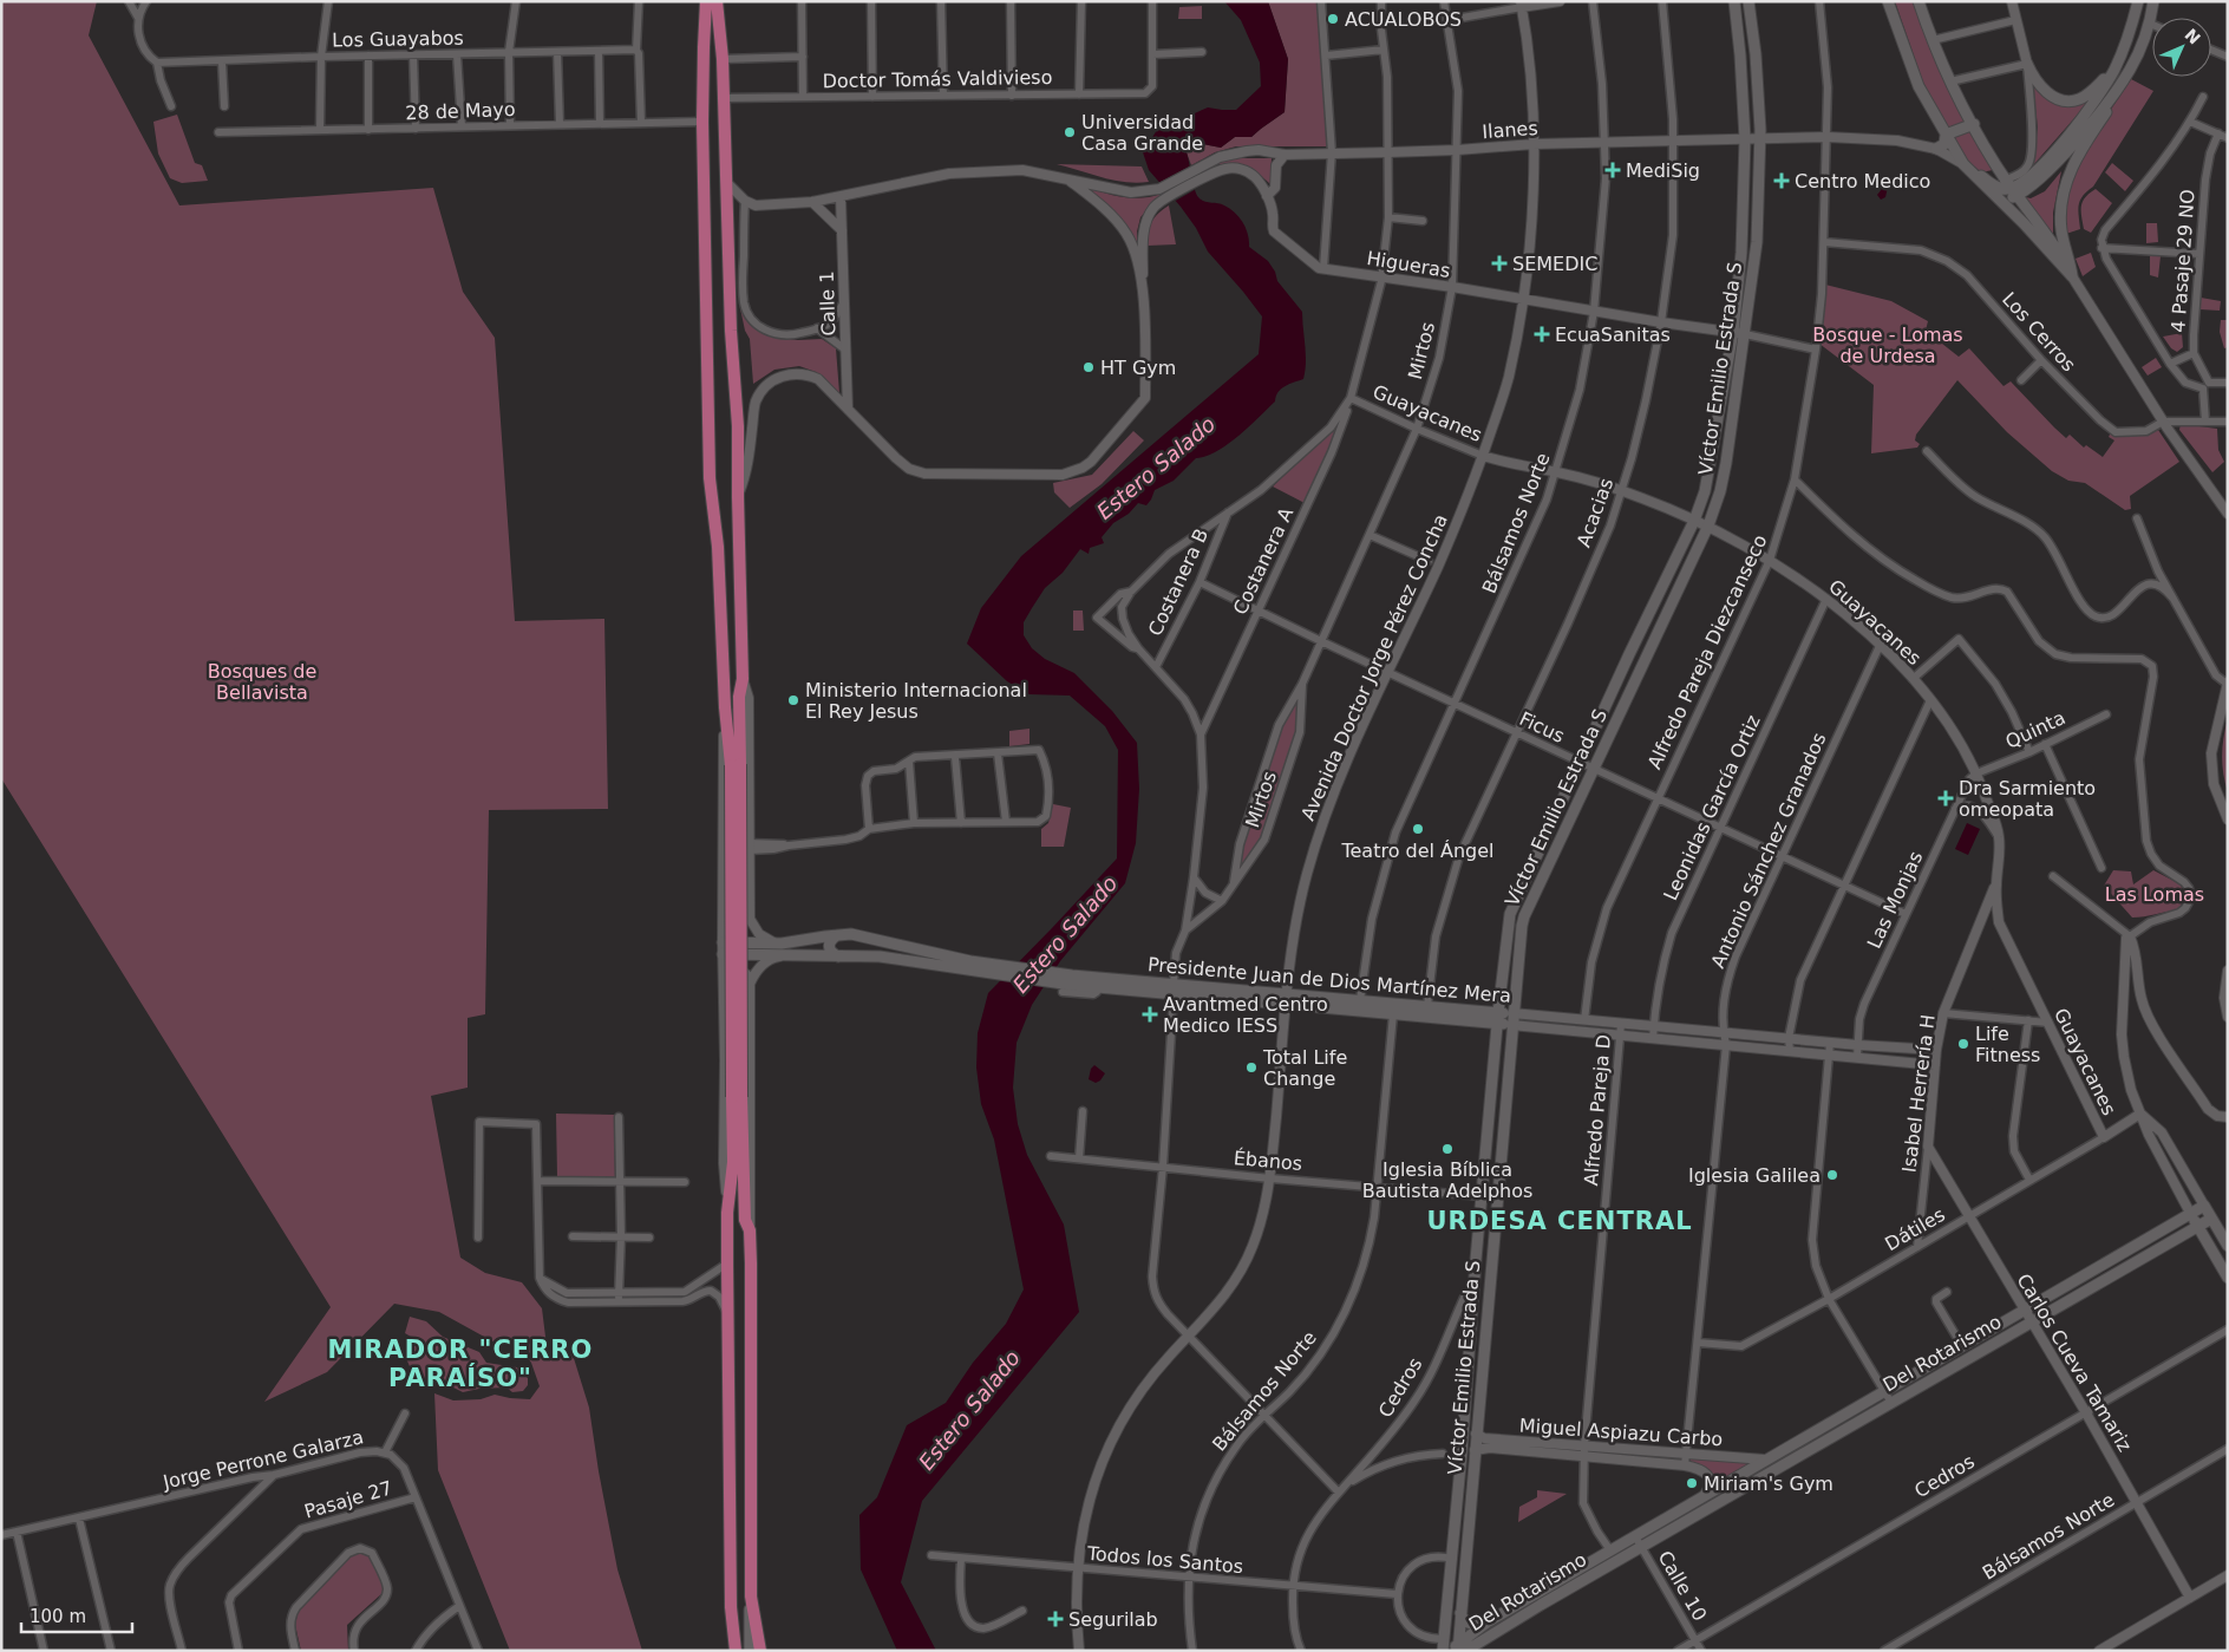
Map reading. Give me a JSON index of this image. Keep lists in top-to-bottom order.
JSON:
{
  "streets": {
    "main road": ["Víctor Emilio Estrada S", "Presidente Juan de Dios Martínez Mera", "Del Rotarismo"],
    "street": [
      "Los Guayabos",
      "Doctor Tomás Valdivieso",
      "28 de Mayo",
      "Ilanes",
      "4 Pasaje 29 NO",
      "Higueras",
      "Calle 1",
      "Los Cerros",
      "Mirtos",
      "Guayacanes",
      "Acacias",
      "Bálsamos Norte",
      "Costanera A",
      "Costanera B",
      "Alfredo Pareja Diezcanseco",
      "Avenida Doctor Jorge Pérez Concha",
      "Ficus",
      "Quinta",
      "Leonidas García Ortiz",
      "Antonio Sánchez Granados",
      "Las Monjas",
      "Isabel Herrería H",
      "Alfredo Pareja D",
      "Ébanos",
      "Dátiles",
      "Carlos Cueva Tamariz",
      "Cedros",
      "Miguel Aspiazu Carbo",
      "Jorge Perrone Galarza",
      "Pasaje 27",
      "Todos los Santos",
      "Calle 10"
    ]
  },
  "crossings": [
    ["Ilanes", "Calle 1"],
    ["Ilanes", "Mirtos"],
    ["Ilanes", "Víctor Emilio Estrada S"],
    ["Ilanes", "Acacias"],
    ["Ilanes", "Bálsamos Norte"],
    ["Ilanes", "Costanera A"],
    ["Ilanes", "Alfredo Pareja Diezcanseco"],
    ["Ilanes", "Avenida Doctor Jorge Pérez Concha"],
    ["Higueras", "Mirtos"],
    ["Higueras", "Víctor Emilio Estrada S"],
    ["Higueras", "Acacias"],
    ["Higueras", "Bálsamos Norte"],
    ["Higueras", "Costanera A"],
    ["Higueras", "Alfredo Pareja Diezcanseco"],
    ["Higueras", "Avenida Doctor Jorge Pérez Concha"],
    ["Los Cerros", "Alfredo Pareja Diezcanseco"],
    ["Mirtos", "Guayacanes"],
    ["Mirtos", "Ficus"],
    ["Víctor Emilio Estrada S", "Guayacanes"],
    ["Víctor Emilio Estrada S", "Ficus"],
    ["Víctor Emilio Estrada S", "Presidente Juan de Dios Martínez Mera"],
    ["Víctor Emilio Estrada S", "Ébanos"],
    ["Víctor Emilio Estrada S", "Del Rotarismo"],
    ["Víctor Emilio Estrada S", "Cedros"],
    ["Víctor Emilio Estrada S", "Miguel Aspiazu Carbo"],
    ["Guayacanes", "Acacias"],
    ["Guayacanes", "Bálsamos Norte"],
    ["Guayacanes", "Costanera A"],
    ["Guayacanes", "Alfredo Pareja Diezcanseco"],
    ["Guayacanes", "Avenida Doctor Jorge Pérez Concha"],
    ["Guayacanes", "Quinta"],
    ["Guayacanes", "Leonidas García Ortiz"],
    ["Guayacanes", "Antonio Sánchez Granados"],
    ["Guayacanes", "Las Monjas"],
    ["Guayacanes", "Isabel Herrería H"],
    ["Guayacanes", "Dátiles"],
    ["Acacias", "Ficus"],
    ["Acacias", "Presidente Juan de Dios Martínez Mera"],
    ["Bálsamos Norte", "Ficus"],
    ["Bálsamos Norte", "Presidente Juan de Dios Martínez Mera"],
    ["Bálsamos Norte", "Ébanos"],
    ["Bálsamos Norte", "Carlos Cueva Tamariz"],
    ["Bálsamos Norte", "Todos los Santos"],
    ["Costanera A", "Ficus"],
    ["Costanera B", "Ficus"],
    ["Alfredo Pareja Diezcanseco", "Ficus"],
    ["Alfredo Pareja Diezcanseco", "Presidente Juan de Dios Martínez Mera"],
    ["Avenida Doctor Jorge Pérez Concha", "Ficus"],
    ["Avenida Doctor Jorge Pérez Concha", "Presidente Juan de Dios Martínez Mera"],
    ["Avenida Doctor Jorge Pérez Concha", "Ébanos"],
    ["Avenida Doctor Jorge Pérez Concha", "Todos los Santos"],
    ["Ficus", "Leonidas García Ortiz"],
    ["Ficus", "Antonio Sánchez Granados"],
    ["Ficus", "Las Monjas"],
    ["Quinta", "Las Monjas"],
    ["Leonidas García Ortiz", "Presidente Juan de Dios Martínez Mera"],
    ["Antonio Sánchez Granados", "Presidente Juan de Dios Martínez Mera"],
    ["Antonio Sánchez Granados", "Dátiles"],
    ["Antonio Sánchez Granados", "Miguel Aspiazu Carbo"],
    ["Las Monjas", "Presidente Juan de Dios Martínez Mera"],
    ["Presidente Juan de Dios Martínez Mera", "Isabel Herrería H"],
    ["Presidente Juan de Dios Martínez Mera", "Alfredo Pareja D"],
    ["Isabel Herrería H", "Dátiles"],
    ["Isabel Herrería H", "Carlos Cueva Tamariz"],
    ["Alfredo Pareja D", "Del Rotarismo"],
    ["Alfredo Pareja D", "Miguel Aspiazu Carbo"],
    ["Dátiles", "Carlos Cueva Tamariz"],
    ["Del Rotarismo", "Carlos Cueva Tamariz"],
    ["Del Rotarismo", "Miguel Aspiazu Carbo"],
    ["Del Rotarismo", "Calle 10"],
    ["Carlos Cueva Tamariz", "Cedros"],
    ["Cedros", "Todos los Santos"],
    ["Cedros", "Calle 10"],
    ["Jorge Perrone Galarza", "Pasaje 27"]
  ],
  "districts": ["URDESA CENTRAL", "MIRADOR \"CERRO PARAÍSO\""],
  "water": ["Estero Salado"],
  "parks": ["Bosque - Lomas de Urdesa", "Bosques de Bellavista", "Las Lomas"],
  "places": {
    "other": [
      "ACUALOBOS",
      "Universidad Casa Grande",
      "HT Gym",
      "Ministerio Internacional El Rey Jesus",
      "Teatro del Ángel",
      "Life Fitness",
      "Total Life Change",
      "Iglesia Bíblica Bautista Adelphos",
      "Iglesia Galilea",
      "Miriam's Gym"
    ],
    "health": [
      "MediSig",
      "Centro Medico",
      "SEMEDIC",
      "EcuaSanitas",
      "Dra Sarmiento omeopata",
      "Avantmed Centro Medico IESS",
      "Segurilab"
    ]
  },
  "scale_bar": "100 m",
  "north": "top right"
}
